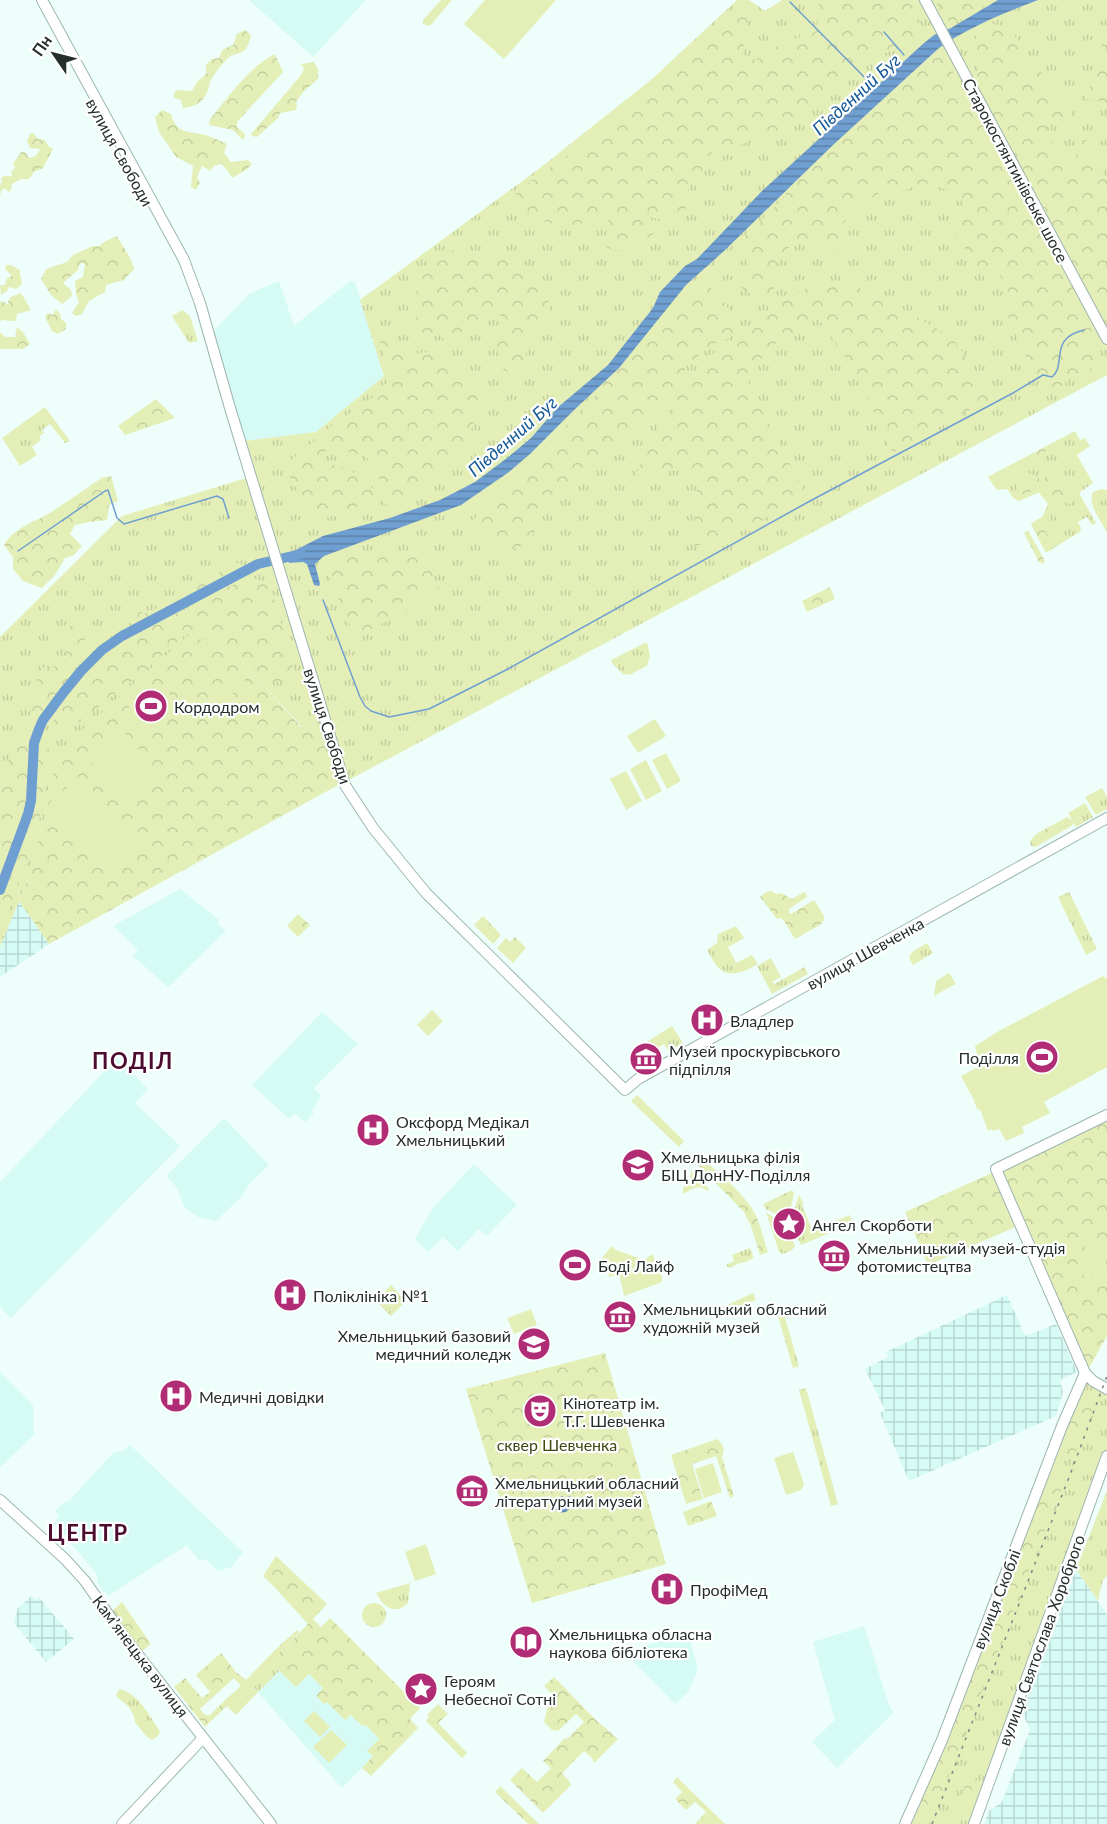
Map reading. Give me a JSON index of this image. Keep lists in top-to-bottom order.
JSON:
{
  "streets": {
    "main road": [
      "вулиця Свободи",
      "Старокостянтинівське шосе",
      "вулиця Шевченка",
      "вулиця Скоблі",
      "вулиця Святослава Хороброго",
      "Камʼянецька вулиця"
    ]
  },
  "crossings": [
    ["вулиця Свободи", "вулиця Шевченка"]
  ],
  "districts": ["ПОДІЛ", "ЦЕНТР"],
  "water": ["Південний Буг"],
  "parks": ["сквер Шевченка"],
  "places": {
    "sports": ["Кордодром", "Поділля", "Боді Лайф"],
    "hospital": [
      "Владлер",
      "Оксфорд Медікал Хмельницький",
      "Поліклініка №1",
      "Медичні довідки",
      "ПрофіМед"
    ],
    "museum": [
      "Музей проскурівського підпілля",
      "Хмельницький музей-студія фотомистецтва",
      "Хмельницький обласний художній музей",
      "Хмельницький обласний літературний музей"
    ],
    "school or university": ["Хмельницька філія БІЦ ДонНУ-Поділля", "Хмельницький базовий медичний коледж"],
    "place": ["Ангел Скорботи", "Героям Небесної Сотні"],
    "theatre": ["Кінотеатр ім. Т.Г. Шевченка"],
    "library": ["Хмельницька обласна наукова бібліотека"]
  },
  "north": "top left"
}
